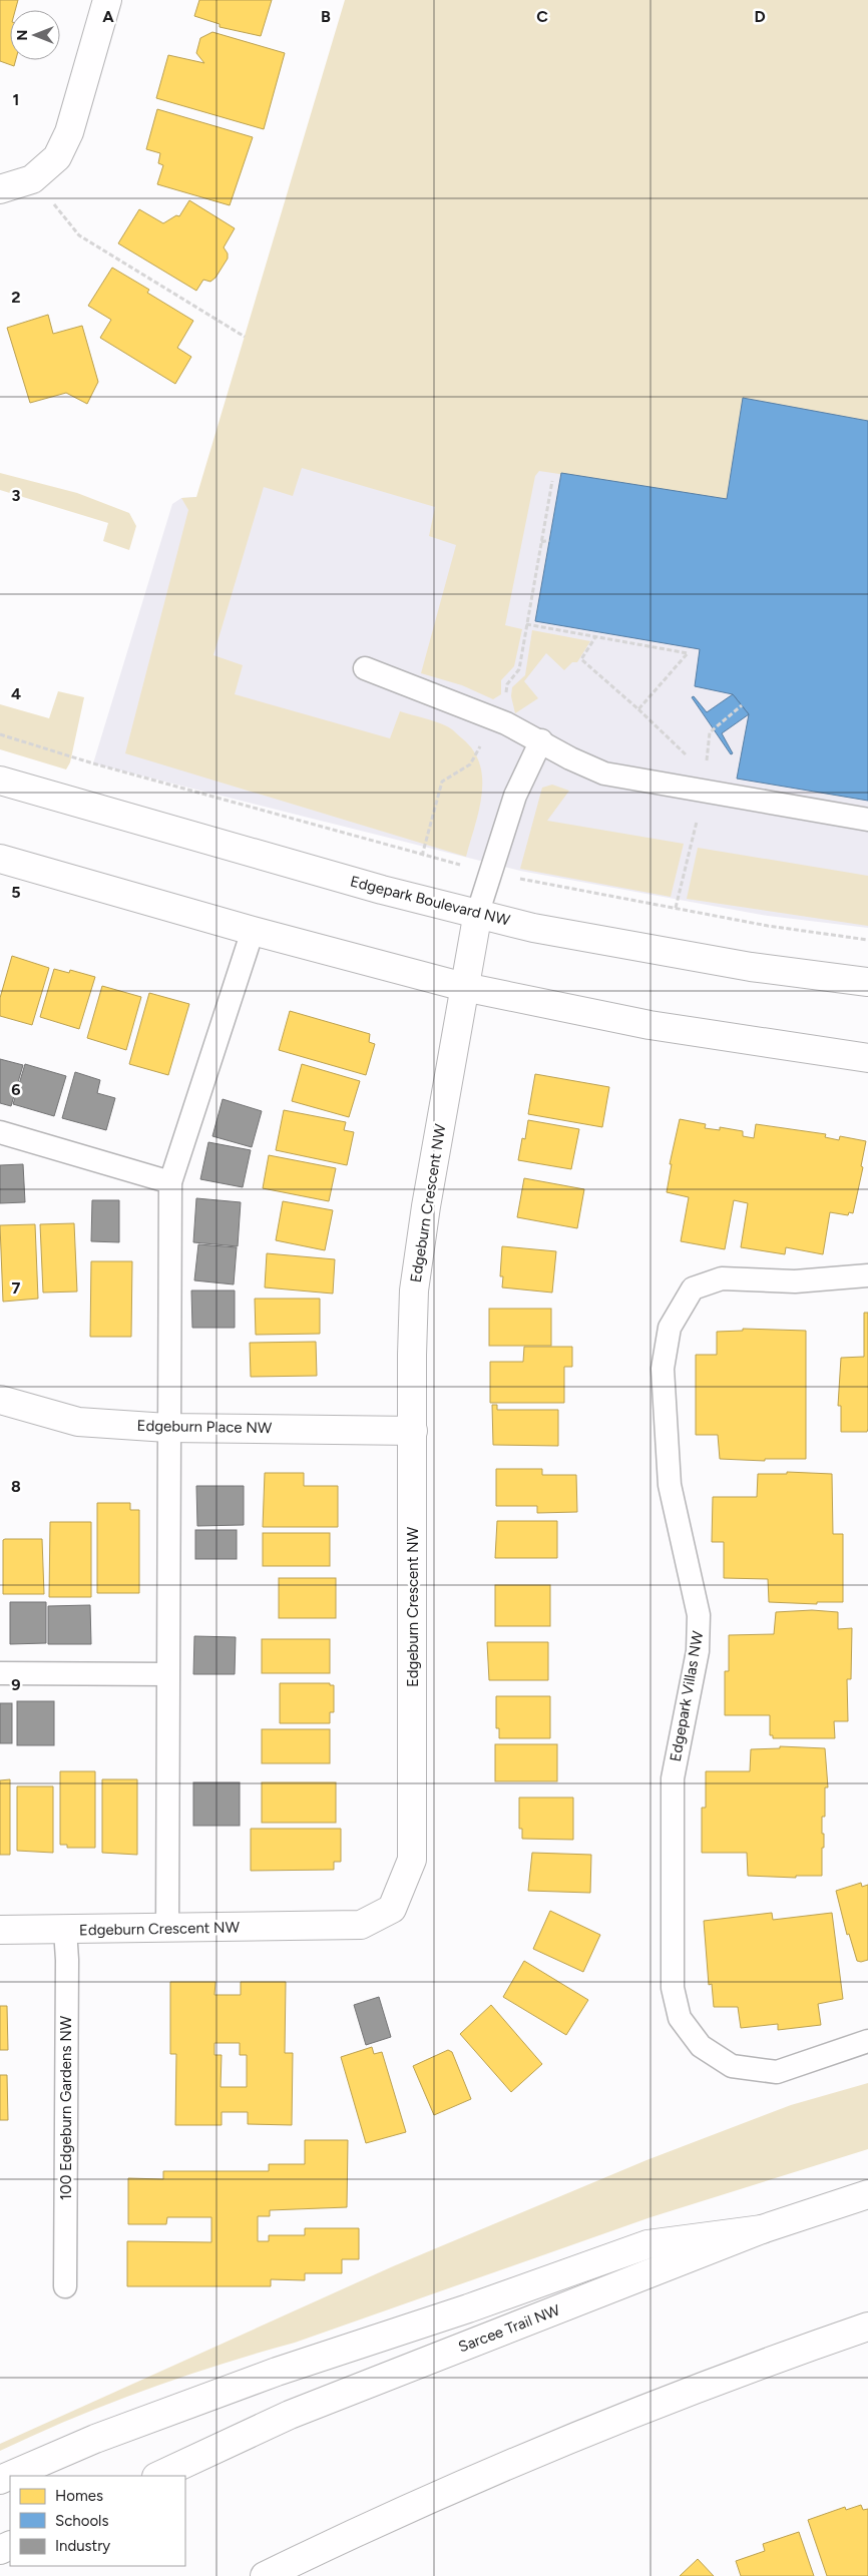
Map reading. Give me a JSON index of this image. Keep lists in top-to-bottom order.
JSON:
{
  "streets": {
    "street": [
      "Edgepark Boulevard NW",
      "Edgeburn Crescent NW",
      "Edgeburn Place NW",
      "Sarcee Trail NW"
    ],
    "lane": ["Edgepark Villas NW", "100 Edgeburn Gardens NW"]
  },
  "crossings": [
    ["Edgepark Boulevard NW", "Edgeburn Crescent NW"],
    ["Edgeburn Crescent NW", "Edgeburn Place NW"],
    ["Edgeburn Crescent NW", "100 Edgeburn Gardens NW"]
  ],
  "legend": ["Homes", "Schools", "Industry"],
  "north": "left",
  "grid": {
    "columns": [
      "A",
      "B",
      "C",
      "D"
    ],
    "rows": [
      "1",
      "2",
      "3",
      "4",
      "5",
      "6",
      "7",
      "8",
      "9"
    ]
  }
}
